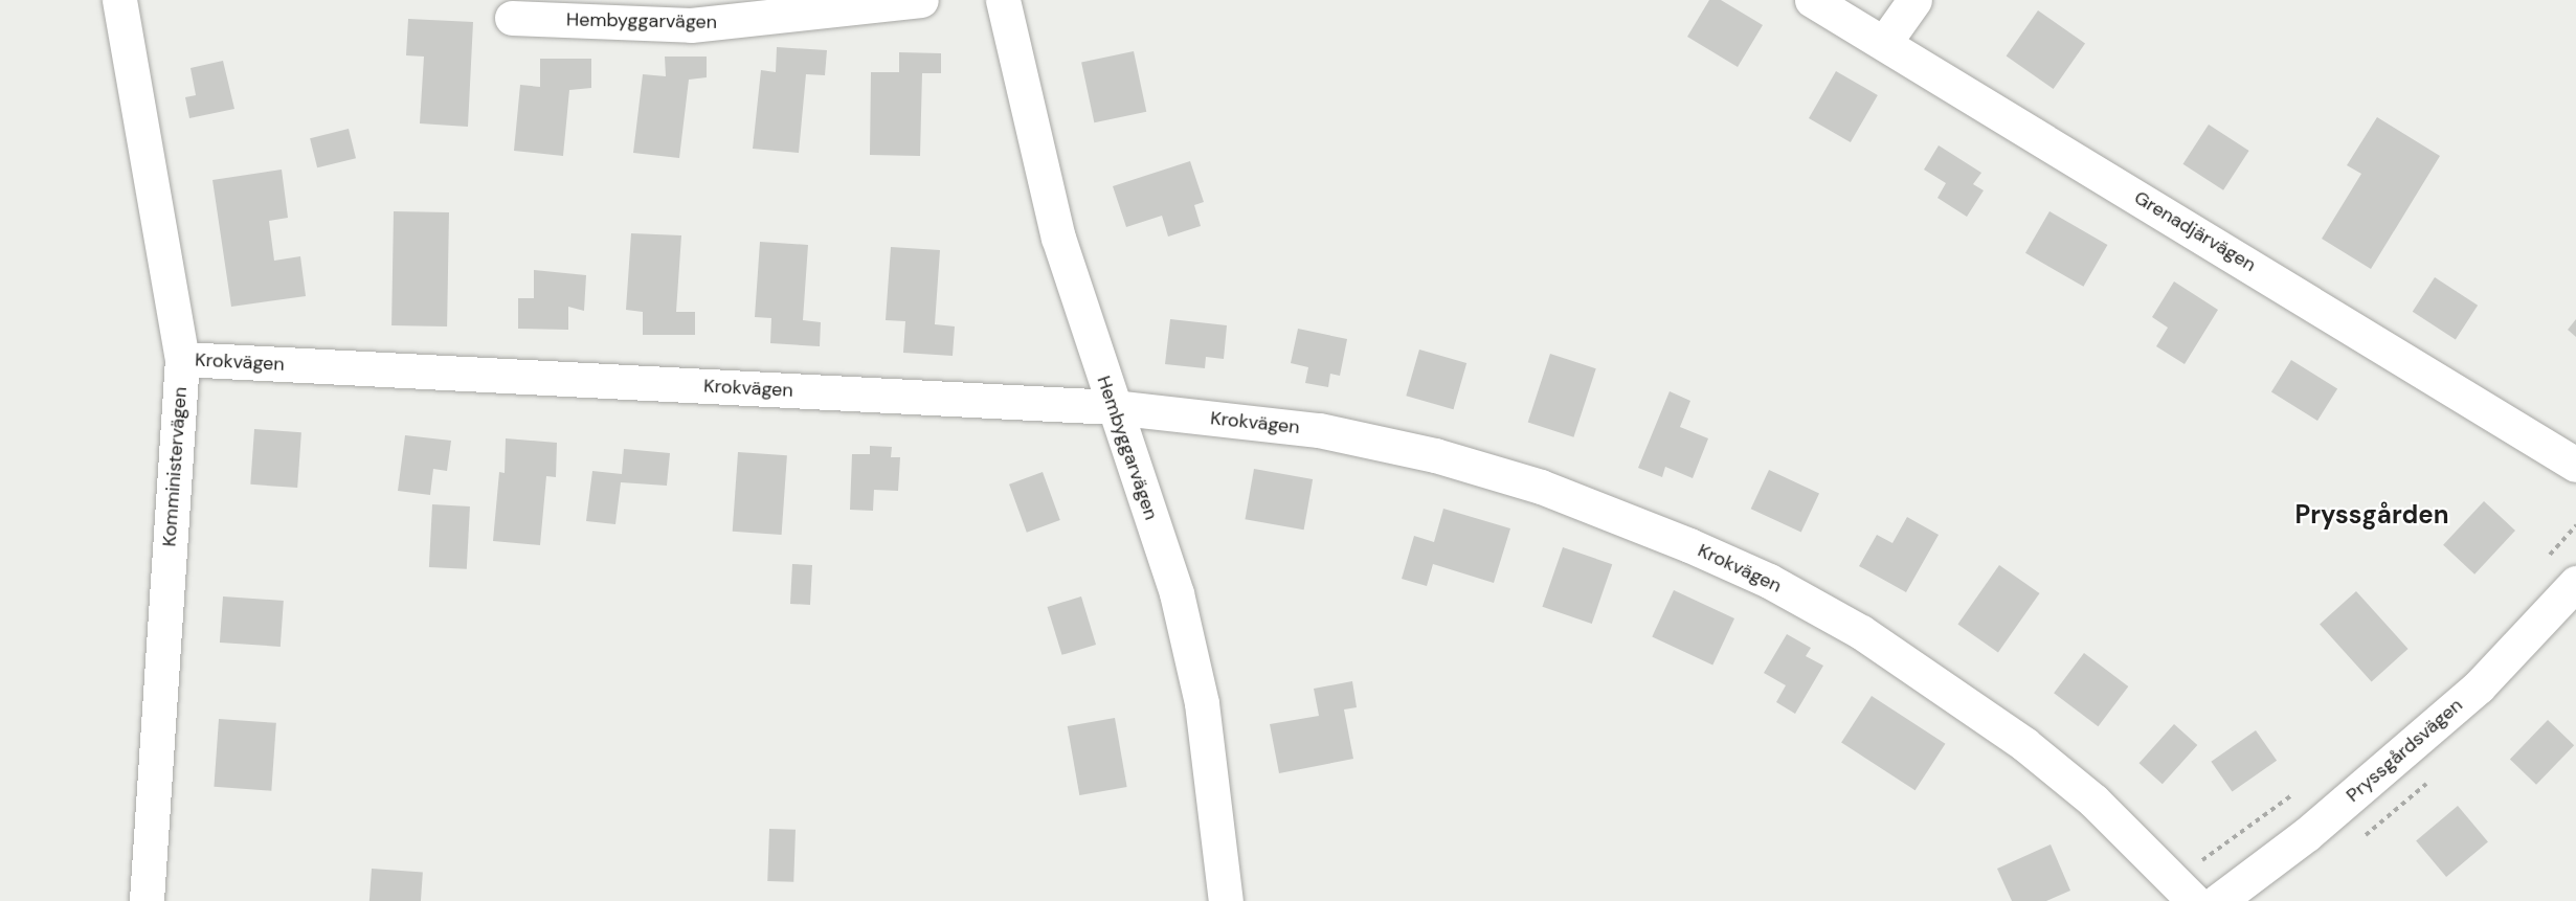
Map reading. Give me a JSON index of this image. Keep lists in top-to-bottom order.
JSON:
{
  "streets": {
    "street": [
      "Hembyggarvägen",
      "Grenadjärvägen",
      "Krokvägen",
      "Komministervägen",
      "Pryssgårdsvägen"
    ]
  },
  "crossings": [
    ["Hembyggarvägen", "Krokvägen"],
    ["Krokvägen", "Komministervägen"]
  ],
  "districts": ["Pryssgården"]
}
